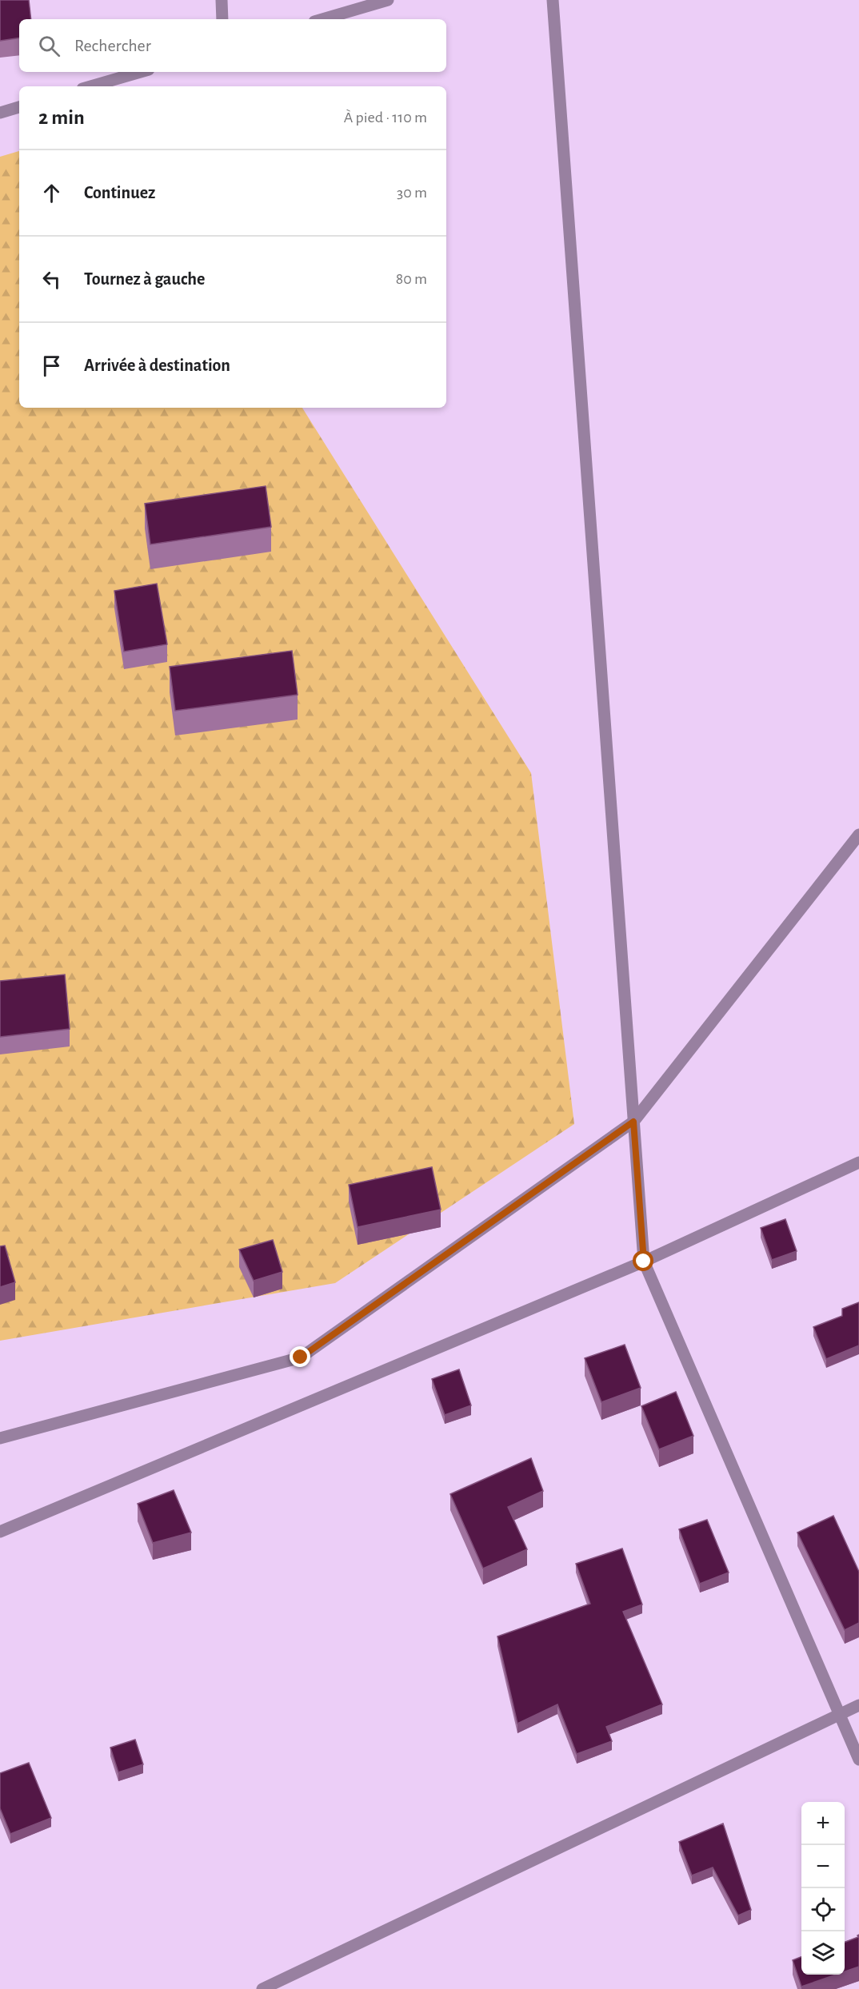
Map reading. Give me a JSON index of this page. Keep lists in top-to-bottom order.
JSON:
{
  "page": {
    "search": "Rechercher",
    "heading": ["2 min", "À pied · 110 m"],
    "list": [
      ["Continuez", "30 m"],
      ["Tournez à gauche", "80 m"],
      "Arrivée à destination"
    ],
    "map_buttons": ["+", "−"]
  }
}
